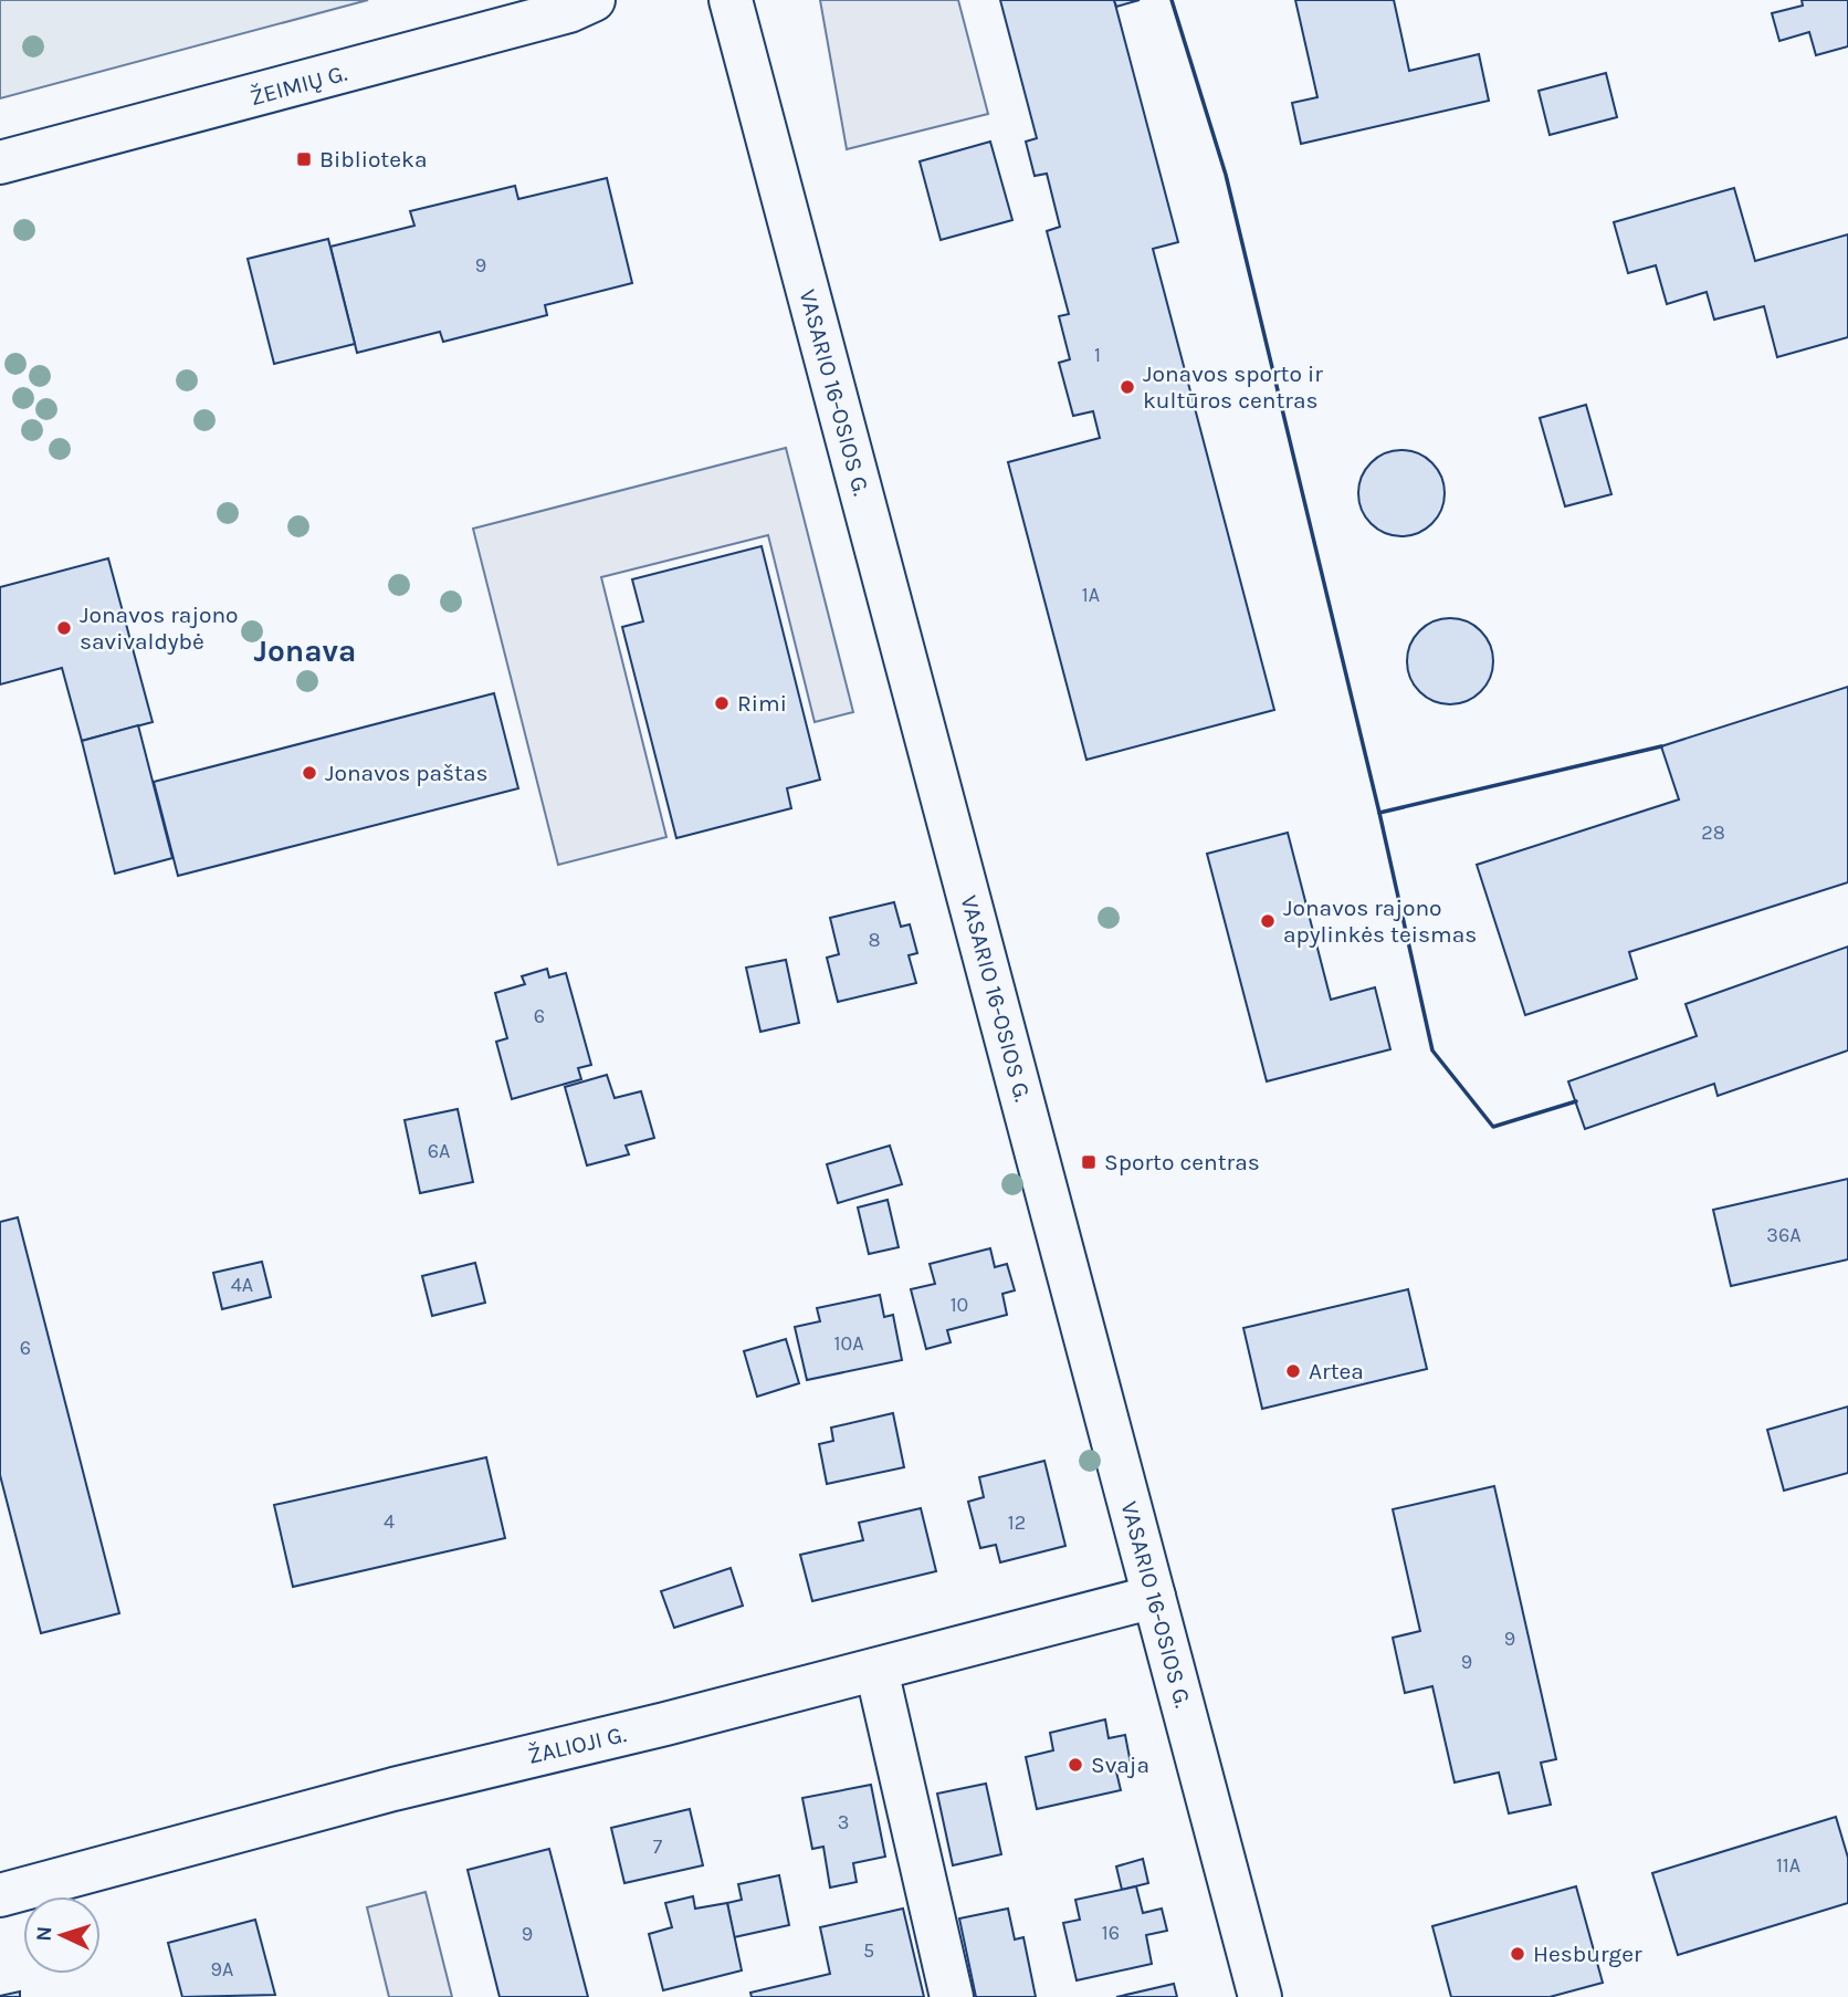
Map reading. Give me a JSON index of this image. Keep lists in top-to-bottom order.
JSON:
{
  "streets": {
    "main road": ["ŽEIMIŲ G.", "VASARIO 16-OSIOS G.", "ŽALIOJI G."]
  },
  "crossings": [
    ["VASARIO 16-OSIOS G.", "ŽALIOJI G."]
  ],
  "districts": ["Jonava"],
  "places": {
    "transit": ["Biblioteka", "Sporto centras"],
    "other": [
      "Jonavos sporto ir kultūros centras",
      "Jonavos rajono savivaldybė",
      "Rimi",
      "Jonavos paštas",
      "Jonavos rajono apylinkės teismas",
      "Artea",
      "Svaja",
      "Hesburger"
    ]
  },
  "house_numbers": [
    "9",
    "1",
    "1A",
    "28",
    "8",
    "6",
    "6A",
    "36A",
    "4A",
    "10",
    "10A",
    "6",
    "4",
    "12",
    "9",
    "9",
    "3",
    "7",
    "11A",
    "16",
    "9",
    "5",
    "9A"
  ],
  "north": "left"
}
